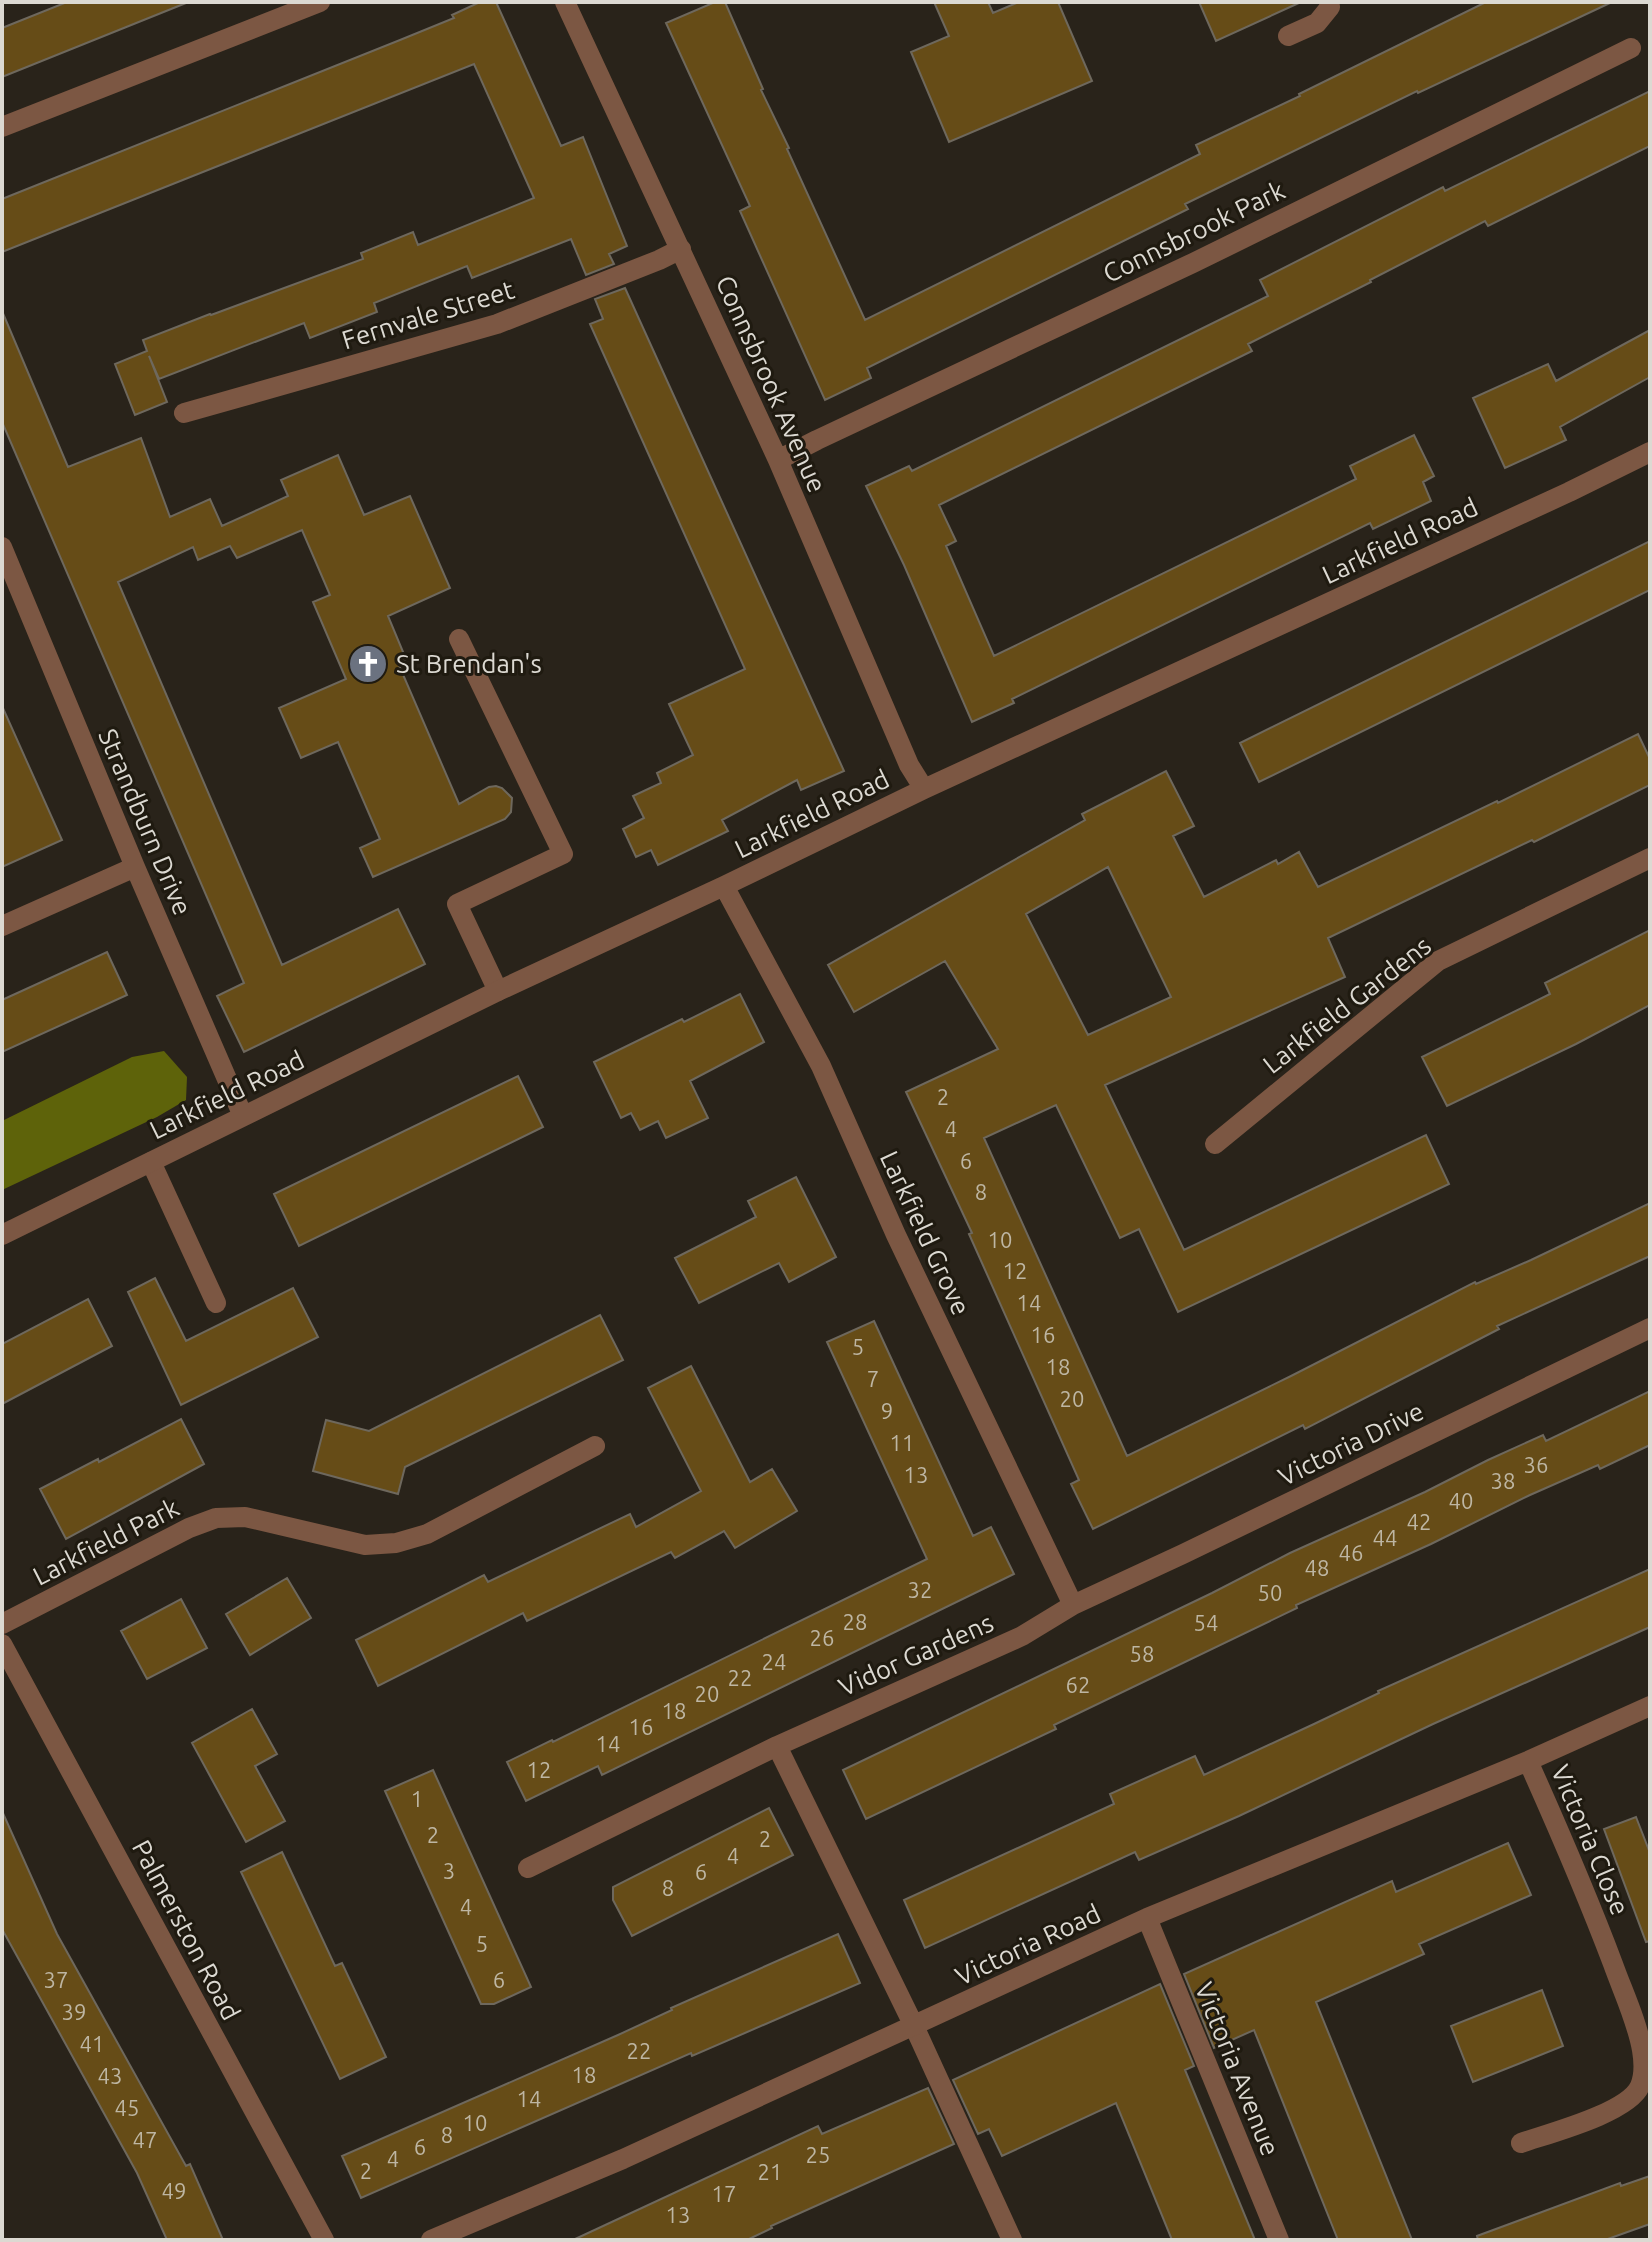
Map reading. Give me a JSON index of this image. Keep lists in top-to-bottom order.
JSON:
{
  "streets": {
    "street": [
      "Connsbrook Park",
      "Fernvale Street",
      "Connsbrook Avenue",
      "Larkfield Road",
      "Strandburn Drive",
      "Larkfield Gardens",
      "Larkfield Grove",
      "Victoria Drive",
      "Larkfield Park",
      "Vidor Gardens",
      "Victoria Close",
      "Palmerston Road",
      "Victoria Road",
      "Victoria Avenue"
    ]
  },
  "crossings": [
    ["Connsbrook Park", "Connsbrook Avenue"],
    ["Fernvale Street", "Connsbrook Avenue"],
    ["Connsbrook Avenue", "Larkfield Road"],
    ["Larkfield Road", "Strandburn Drive"],
    ["Larkfield Road", "Larkfield Grove"],
    ["Larkfield Grove", "Victoria Drive"],
    ["Larkfield Grove", "Vidor Gardens"],
    ["Victoria Drive", "Vidor Gardens"],
    ["Victoria Close", "Victoria Road"],
    ["Victoria Road", "Victoria Avenue"]
  ],
  "places": {
    "church": ["St Brendan's"]
  },
  "house_numbers": [
    "2",
    "4",
    "6",
    "8",
    "10",
    "12",
    "14",
    "16",
    "5",
    "18",
    "7",
    "20",
    "9",
    "11",
    "36",
    "13",
    "38",
    "40",
    "42",
    "44",
    "46",
    "48",
    "32",
    "50",
    "28",
    "54",
    "26",
    "58",
    "24",
    "22",
    "62",
    "20",
    "18",
    "16",
    "14",
    "12",
    "1",
    "2",
    "2",
    "4",
    "3",
    "6",
    "8",
    "4",
    "5",
    "37",
    "6",
    "39",
    "41",
    "22",
    "18",
    "43",
    "14",
    "45",
    "10",
    "8",
    "47",
    "6",
    "25",
    "4",
    "2",
    "21",
    "49",
    "17",
    "13"
  ]
}
